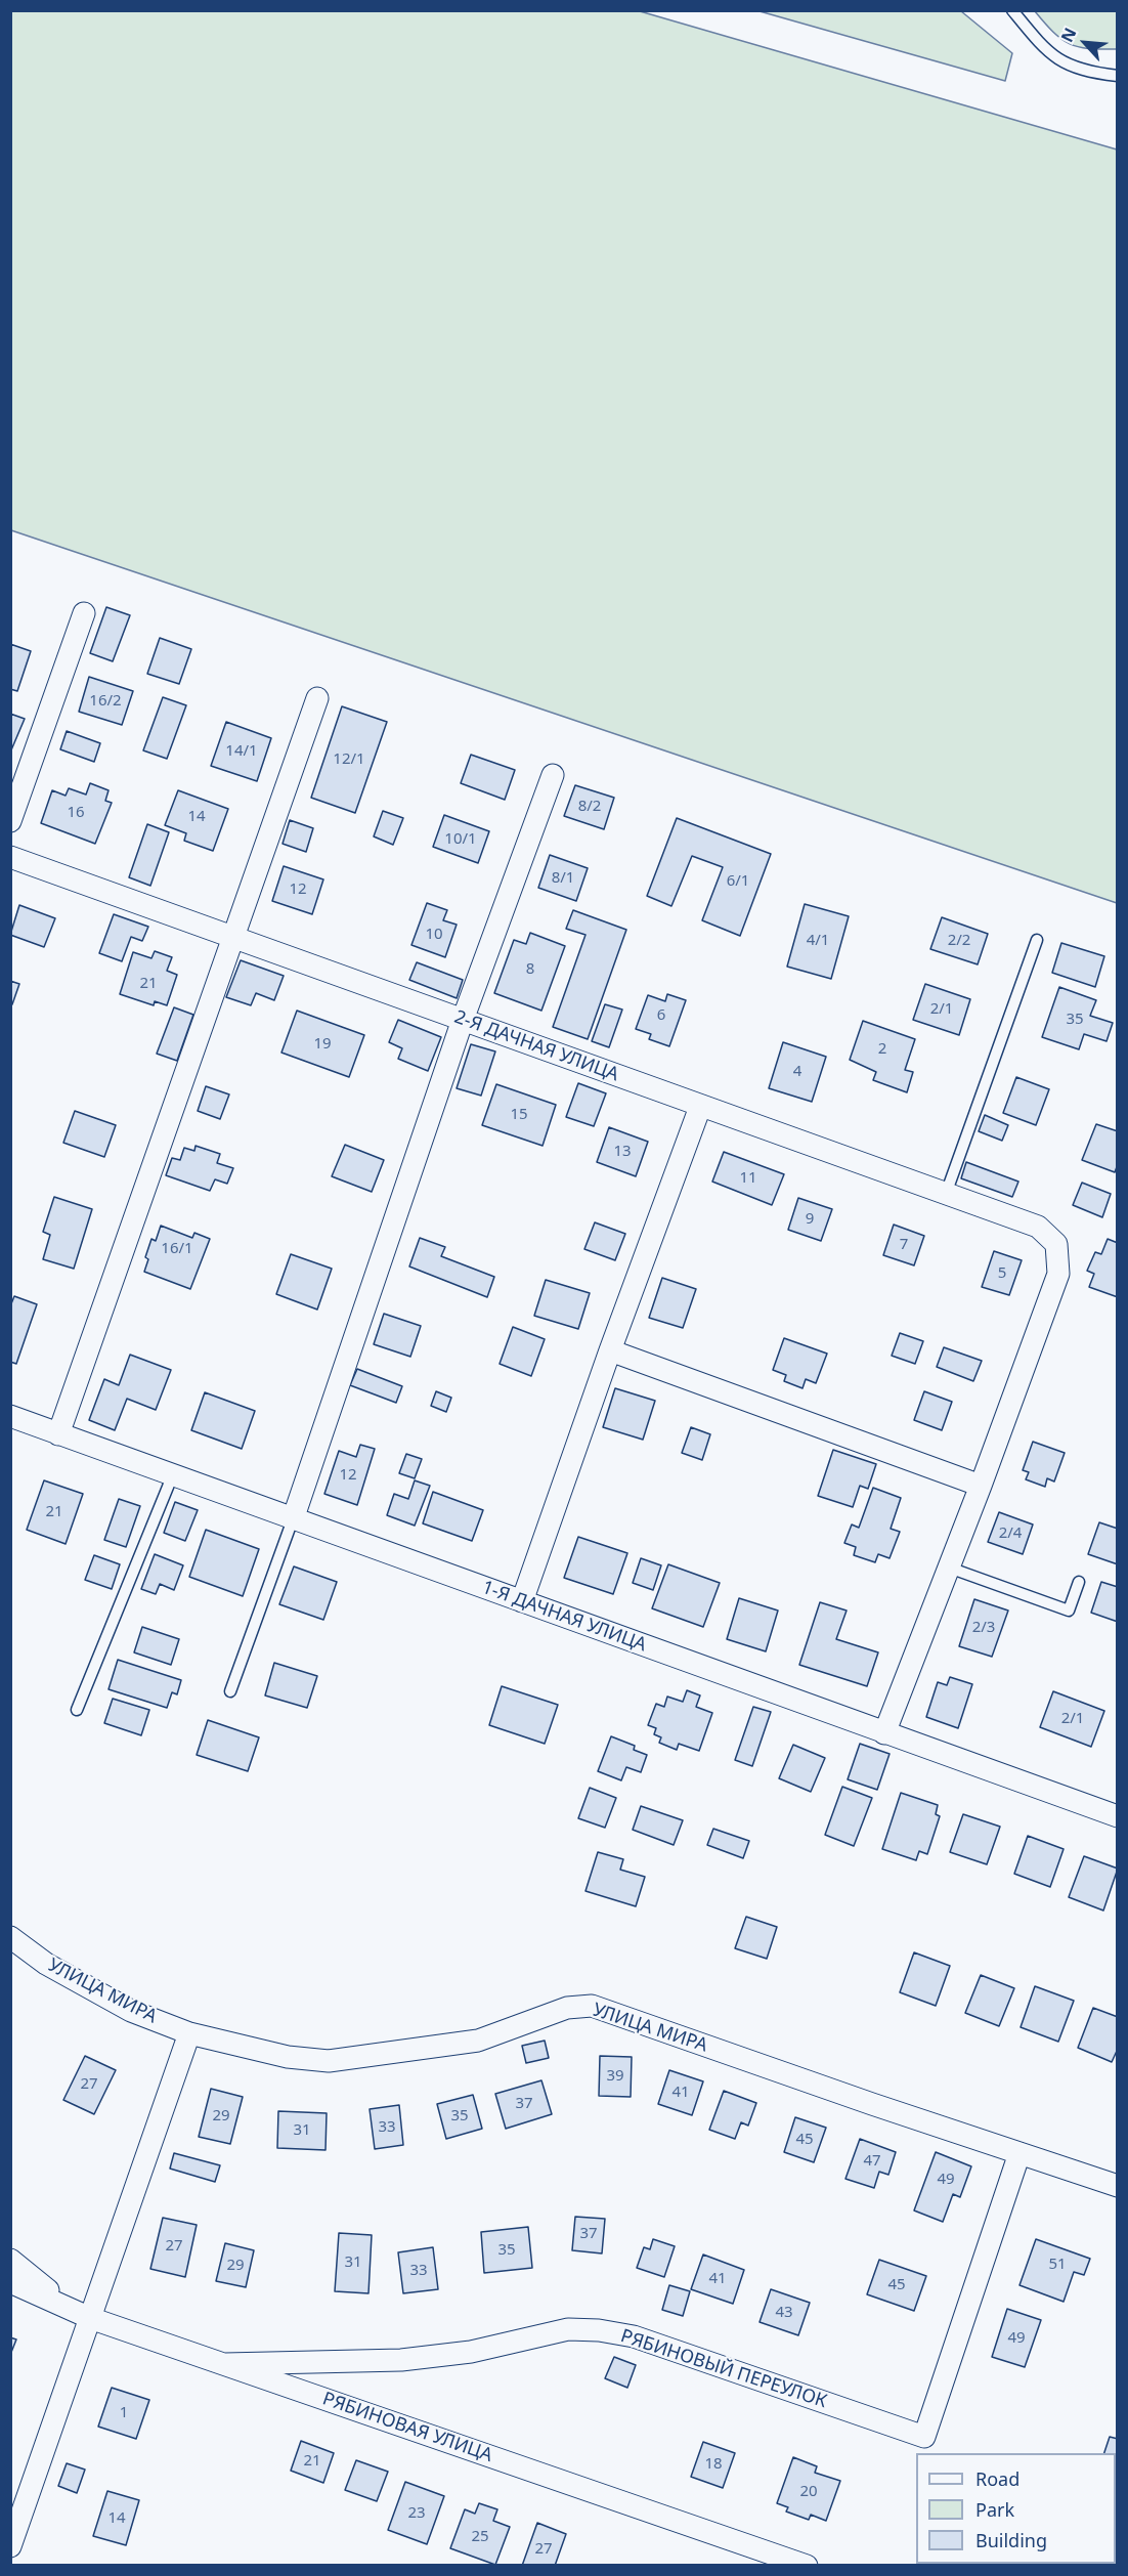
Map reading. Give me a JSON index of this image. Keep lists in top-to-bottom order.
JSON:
{
  "streets": {
    "street": [
      "2-Я ДАЧНАЯ УЛИЦА",
      "1-Я ДАЧНАЯ УЛИЦА",
      "УЛИЦА МИРА",
      "РЯБИНОВЫЙ ПЕРЕУЛОК",
      "РЯБИНОВАЯ УЛИЦА"
    ]
  },
  "crossings": [
    ["УЛИЦА МИРА", "РЯБИНОВЫЙ ПЕРЕУЛОК"],
    ["РЯБИНОВЫЙ ПЕРЕУЛОК", "РЯБИНОВАЯ УЛИЦА"]
  ],
  "house_numbers": [
    "16/2",
    "14/1",
    "12/1",
    "8/2",
    "16",
    "14",
    "10/1",
    "8/1",
    "6/1",
    "12",
    "10",
    "4/1",
    "2/2",
    "8",
    "21",
    "2/1",
    "6",
    "35",
    "19",
    "2",
    "4",
    "15",
    "13",
    "11",
    "9",
    "7",
    "16/1",
    "5",
    "12",
    "21",
    "2/4",
    "2/3",
    "2/1",
    "39",
    "27",
    "41",
    "37",
    "29",
    "35",
    "33",
    "31",
    "45",
    "47",
    "49",
    "37",
    "27",
    "35",
    "31",
    "51",
    "29",
    "33",
    "41",
    "45",
    "43",
    "49",
    "1",
    "21",
    "18",
    "20",
    "23",
    "14",
    "25",
    "27"
  ],
  "legend": ["Road", "Park", "Building"],
  "north": "top left"
}
